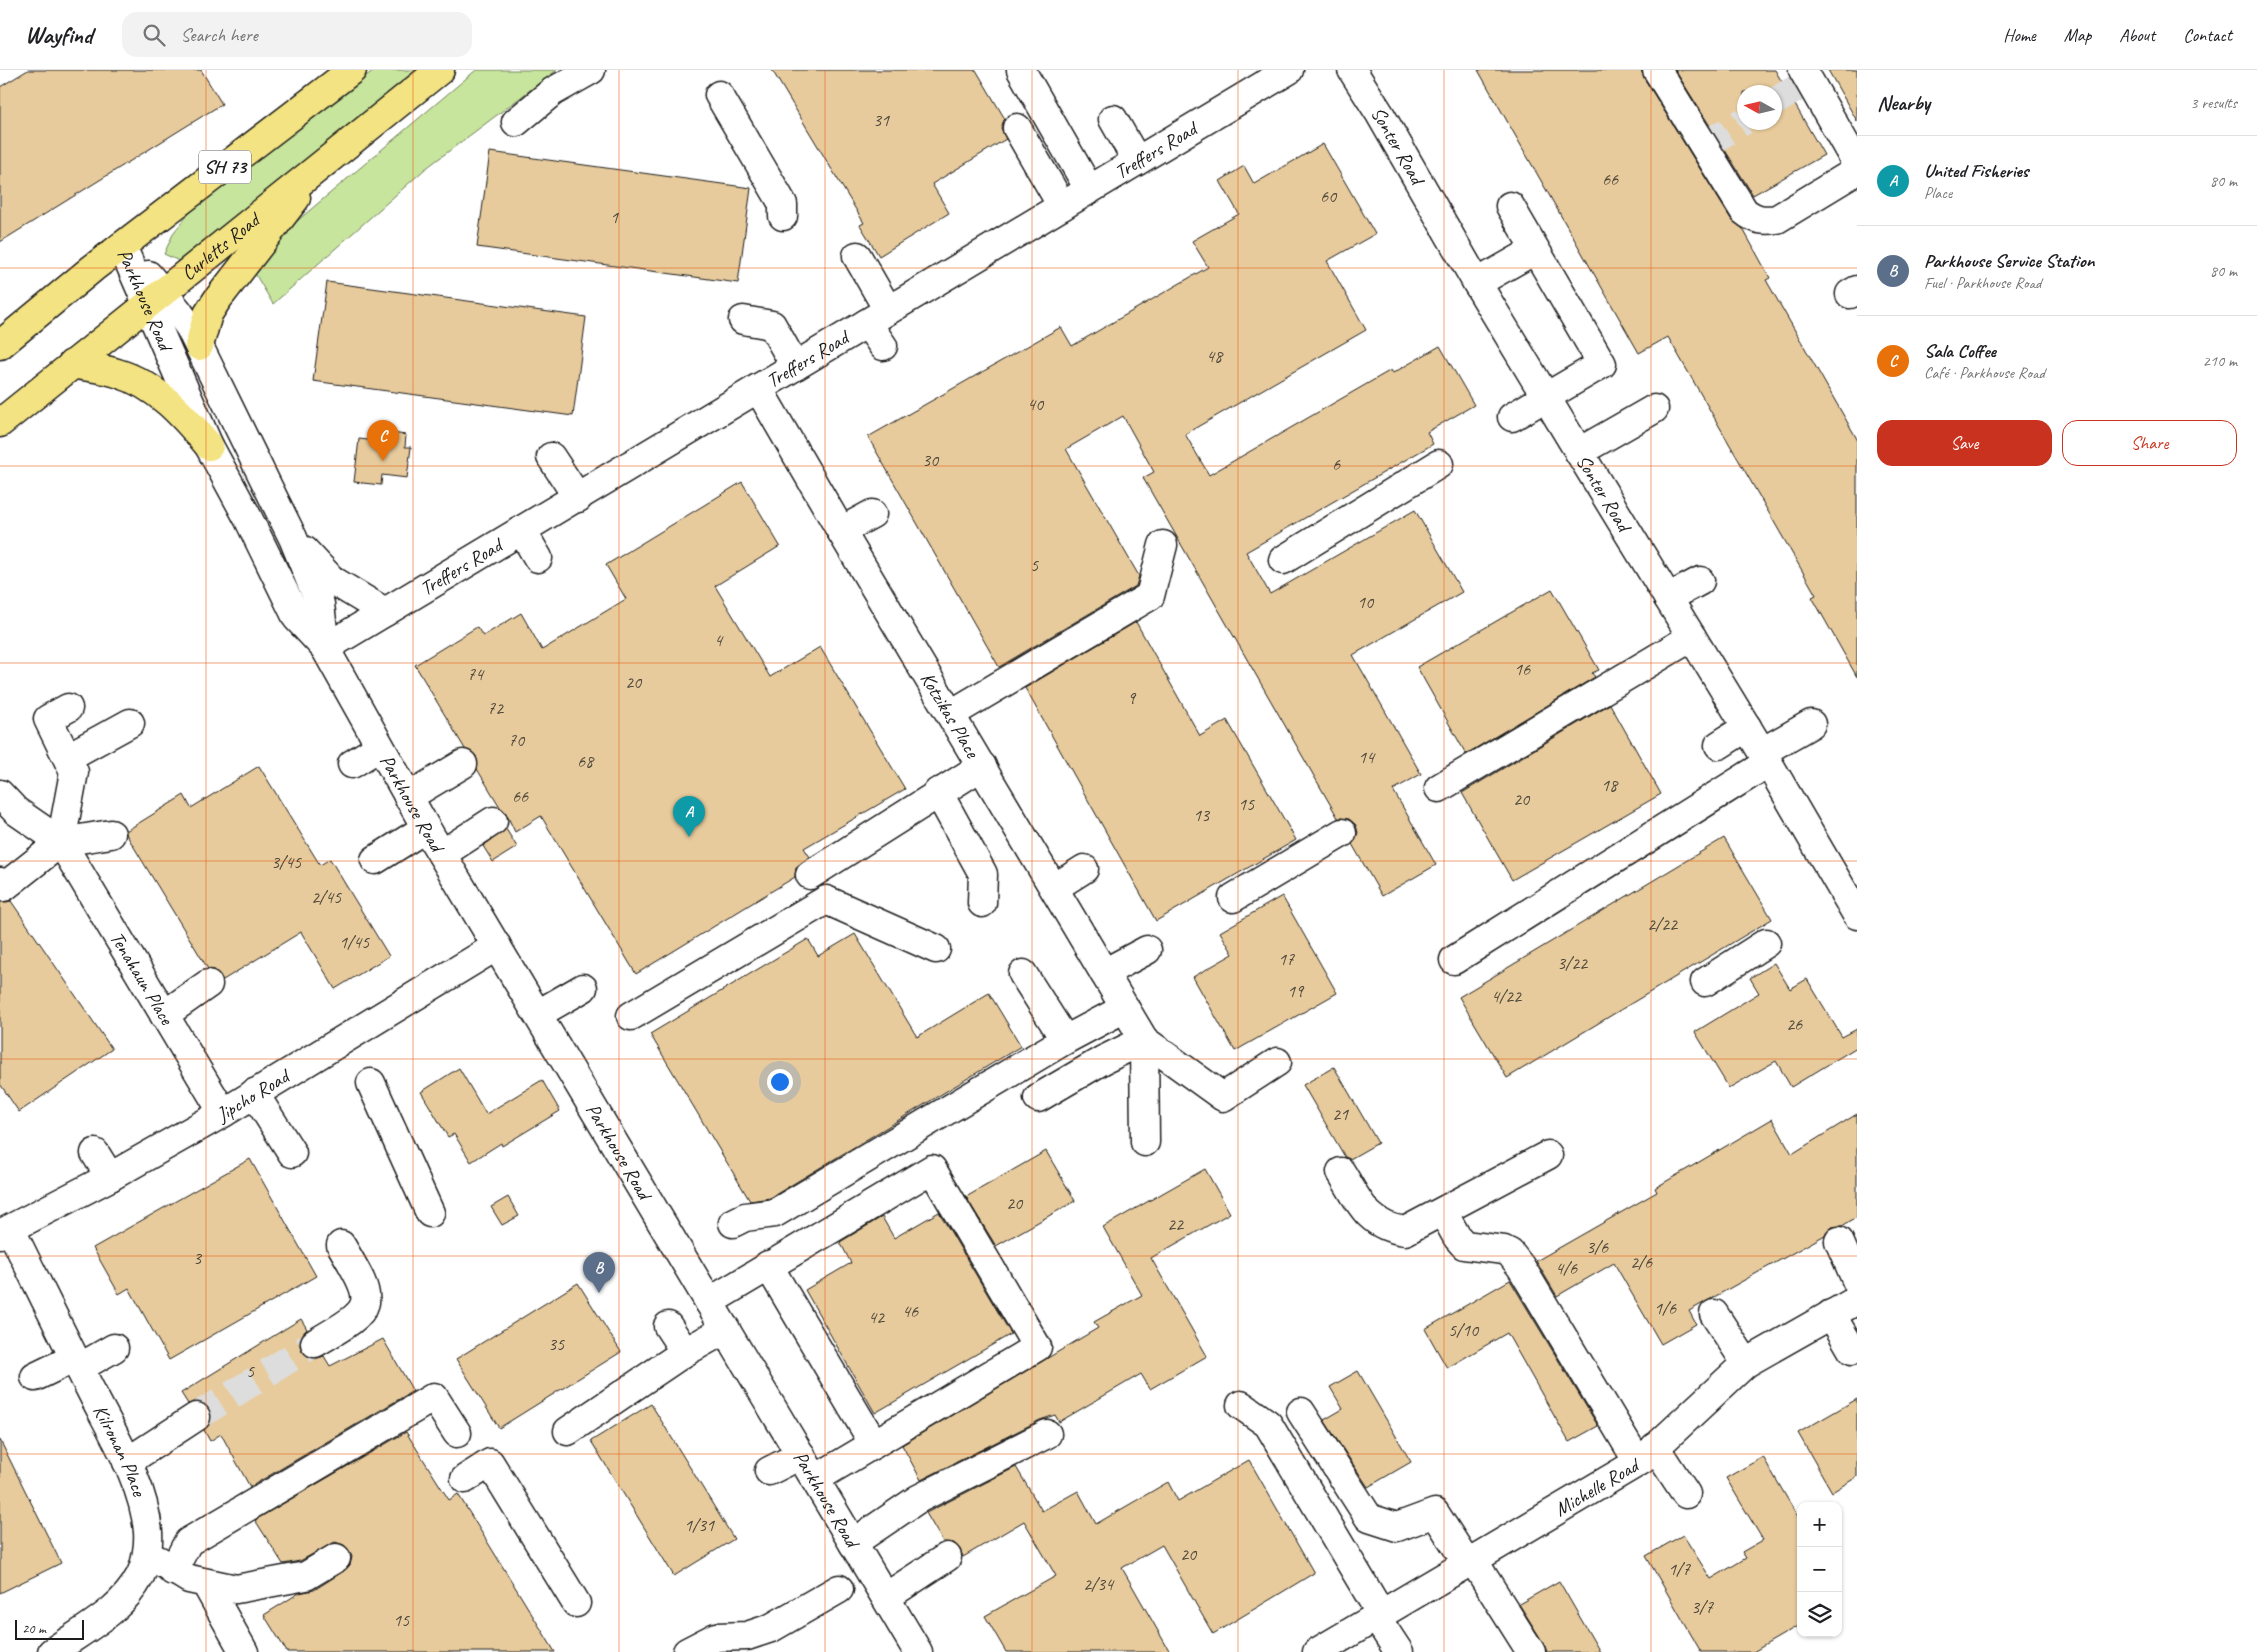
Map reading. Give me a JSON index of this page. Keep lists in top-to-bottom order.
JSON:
{
  "streets": {
    "highway": ["SH 73", "Curletts Road"],
    "street": [
      "Sonter Road",
      "Treffers Road",
      "Parkhouse Road",
      "Kotzikas Place",
      "Tenahaun Place",
      "Jipcho Road",
      "Kilronan Place",
      "Michelle Road"
    ]
  },
  "crossings": [
    ["Treffers Road", "Parkhouse Road"],
    ["Treffers Road", "Kotzikas Place"],
    ["SH 73", "Parkhouse Road"],
    ["Curletts Road", "Parkhouse Road"],
    ["Parkhouse Road", "Jipcho Road"],
    ["Tenahaun Place", "Jipcho Road"],
    ["Jipcho Road", "Kilronan Place"]
  ],
  "house_numbers": [
    "31",
    "66",
    "60",
    "1",
    "48",
    "40",
    "30",
    "6",
    "5",
    "10",
    "4",
    "16",
    "74",
    "20",
    "9",
    "72",
    "70",
    "14",
    "68",
    "18",
    "66",
    "20",
    "15",
    "13",
    "3/45",
    "2/45",
    "2/22",
    "1/45",
    "17",
    "3/22",
    "19",
    "4/22",
    "26",
    "21",
    "20",
    "22",
    "3/6",
    "3",
    "2/6",
    "4/6",
    "1/6",
    "46",
    "42",
    "5/10",
    "35",
    "5",
    "1/31",
    "20",
    "1/7",
    "2/34",
    "3/7",
    "15"
  ],
  "scale_bar": "20 m",
  "north": "left",
  "page": {
    "header": "Wayfind",
    "search": "Search here",
    "nav": [
      "Home",
      "Map",
      "About",
      "Contact"
    ],
    "heading": ["Nearby", "3 results"],
    "list": [
      {
        "mark": "A",
        "name": "United Fisheries",
        "note": "Place",
        "value": "80 m"
      },
      {
        "mark": "B",
        "name": "Parkhouse Service Station",
        "note": "Fuel · Parkhouse Road",
        "value": "80 m"
      },
      {
        "mark": "C",
        "name": "Sala Coffee",
        "note": "Café · Parkhouse Road",
        "value": "210 m"
      }
    ],
    "buttons": ["Save", "Share"],
    "pins": ["C", "A", "B"],
    "map_buttons": ["+", "−"],
    "scale": "20 m"
  }
}
